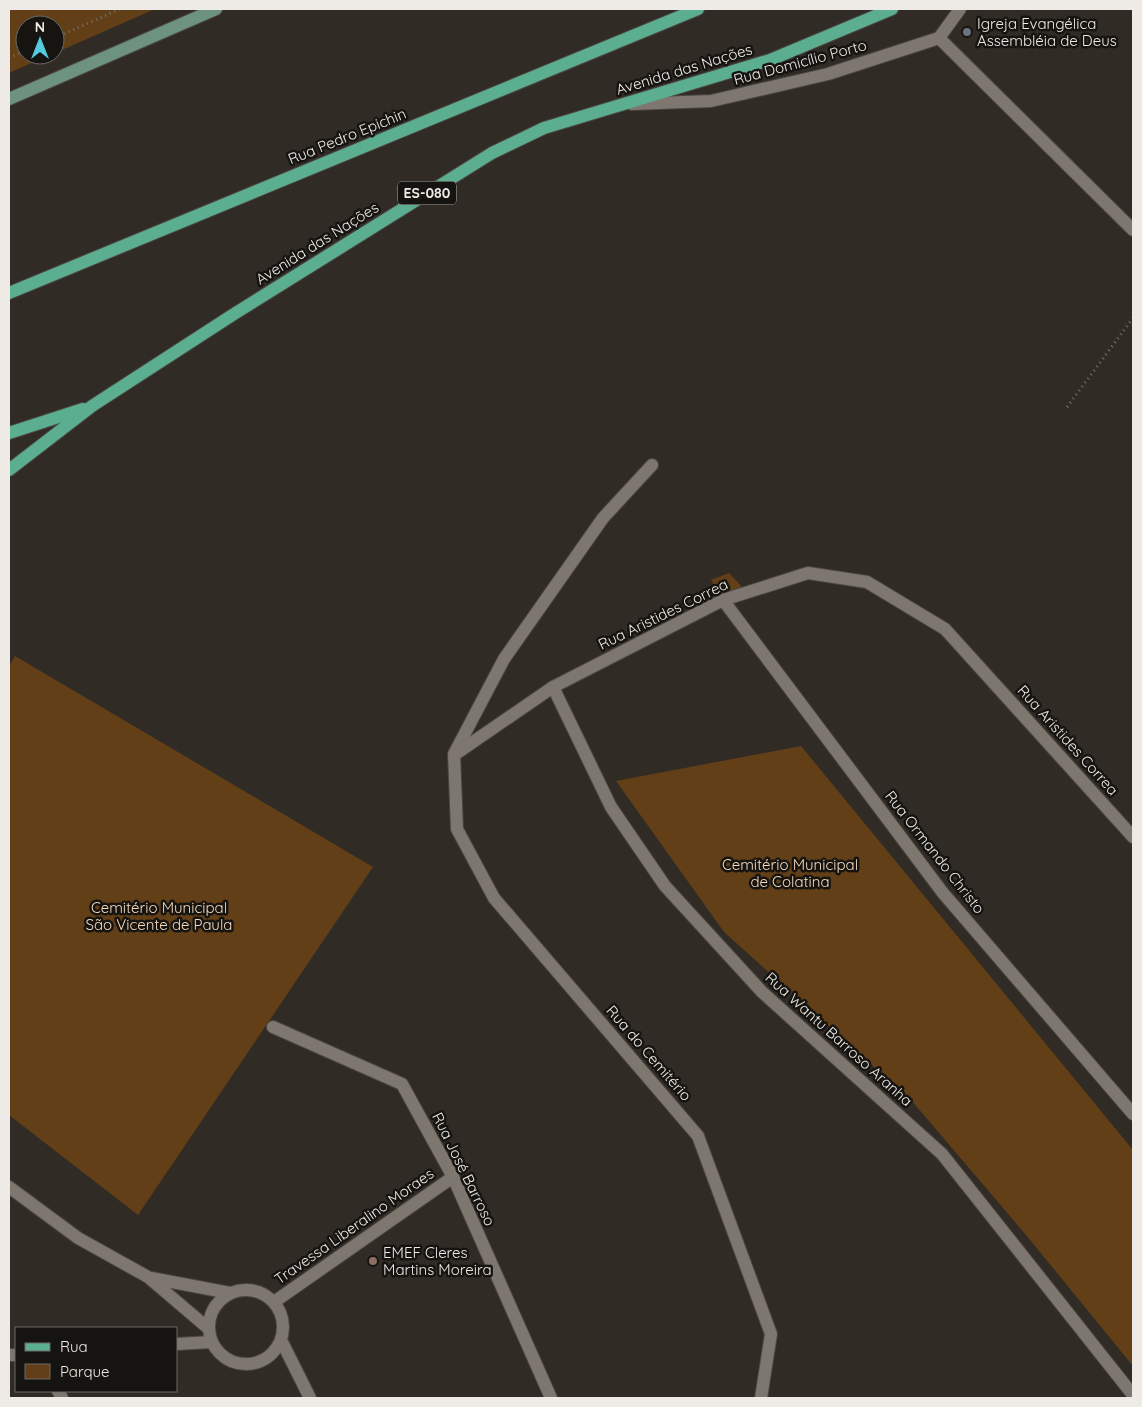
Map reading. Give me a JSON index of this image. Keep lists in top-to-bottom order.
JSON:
{
  "streets": {
    "main road": ["Avenida das Nações", "Rua Pedro Epichin", "ES-080"],
    "street": [
      "Rua Domicílio Porto",
      "Rua Aristides Correa",
      "Rua Ormando Christo",
      "Rua Wantu Barroso Aranha",
      "Rua do Cemitério",
      "Rua José Barroso",
      "Travessa Liberalino Moraes"
    ]
  },
  "crossings": [
    ["Rua Domicílio Porto", "Avenida das Nações"],
    ["Rua Aristides Correa", "Rua Ormando Christo"],
    ["Rua Aristides Correa", "Rua Wantu Barroso Aranha"],
    ["Rua Aristides Correa", "Rua do Cemitério"],
    ["Rua José Barroso", "Travessa Liberalino Moraes"]
  ],
  "parks": ["Cemitério Municipal de Colatina", "Cemitério Municipal São Vicente de Paula"],
  "places": ["Igreja Evangélica Assembléia de Deus", "EMEF Cleres Martins Moreira"],
  "legend": ["Rua", "Parque"],
  "north": "top"
}
